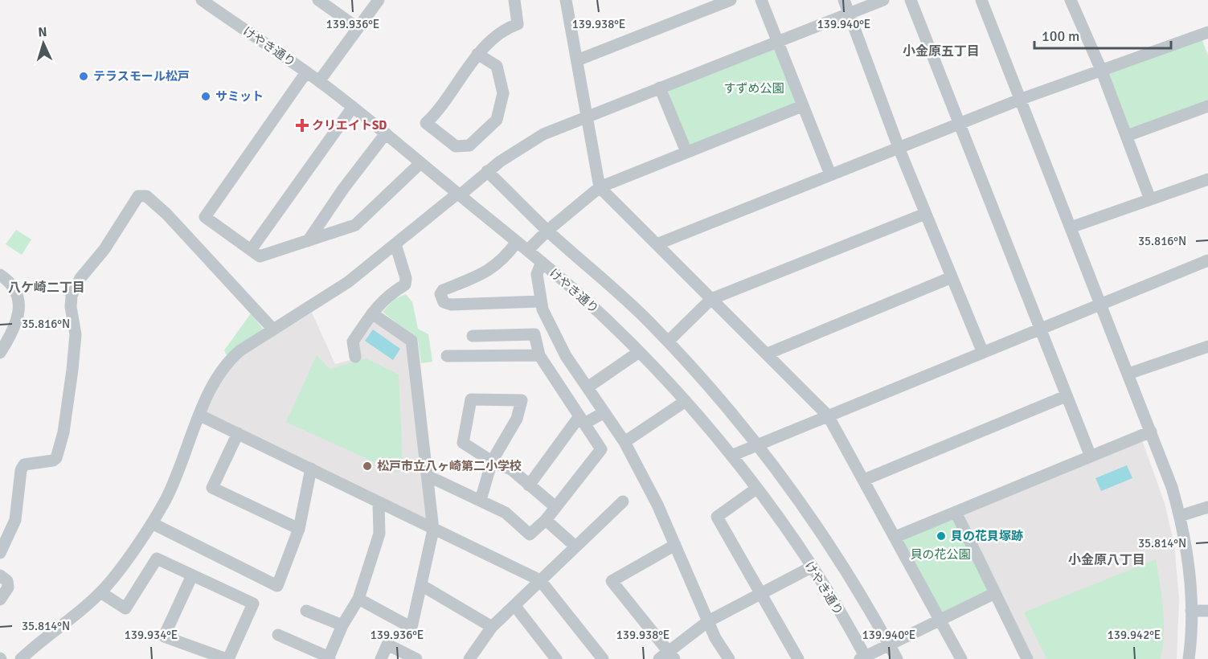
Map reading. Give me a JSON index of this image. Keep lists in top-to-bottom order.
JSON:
{
  "streets": {
    "street": ["けやき通り"]
  },
  "districts": ["小金原五丁目", "八ケ崎二丁目", "小金原八丁目"],
  "parks": ["すずめ公園", "貝の花公園"],
  "places": {
    "other": [
      "テラスモール松戸",
      "サミット",
      "松戸市立八ヶ崎第二小学校",
      "貝の花貝塚跡"
    ],
    "health": ["クリエイトSD"]
  },
  "scale_bar": "100 m",
  "north": "top",
  "coordinates": [
    "139.936°E",
    "139.938°E",
    "139.940°E",
    "35.816°N",
    "35.814°N",
    "139.934°E",
    "139.942°E"
  ]
}
